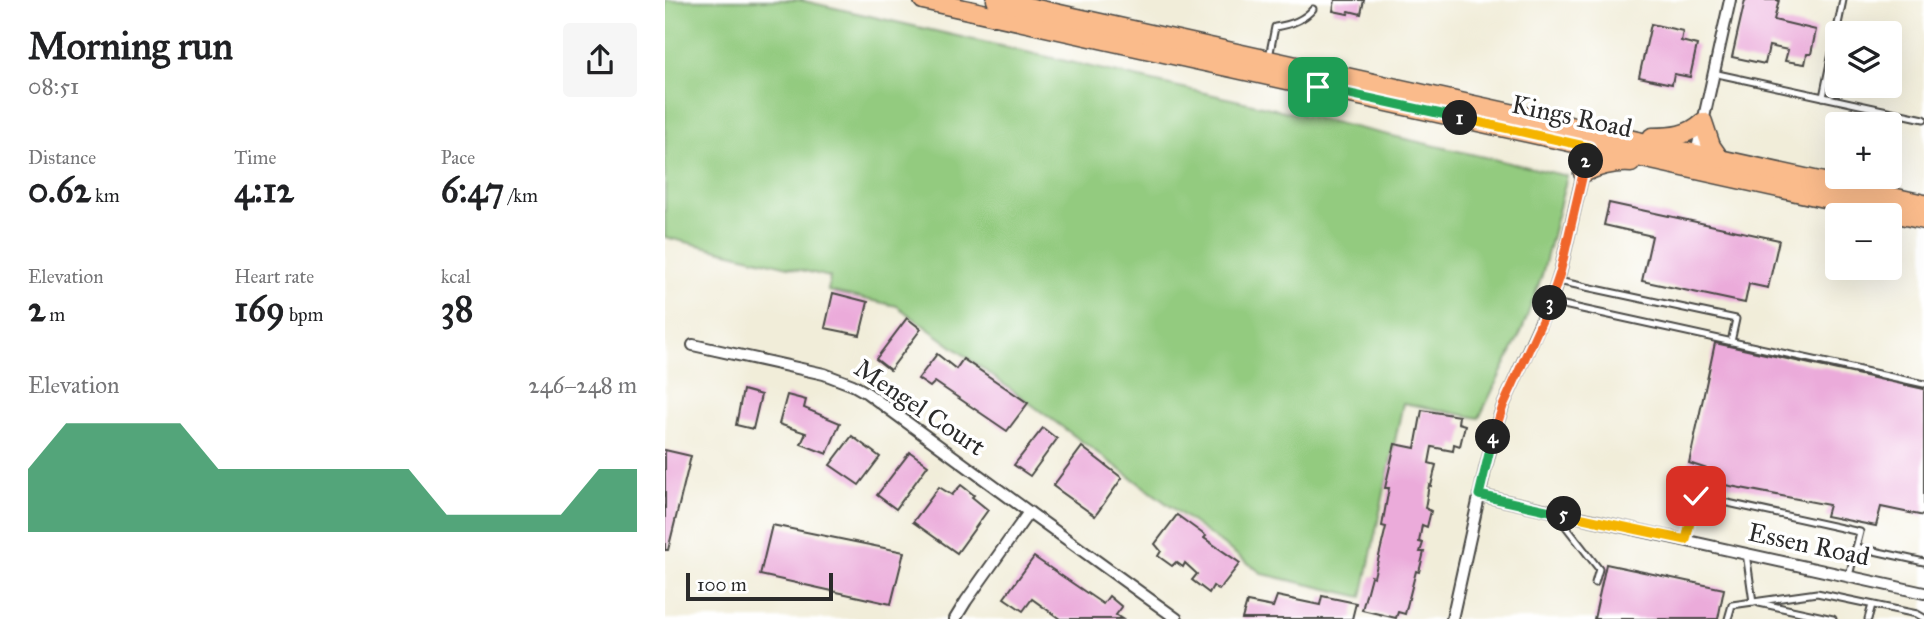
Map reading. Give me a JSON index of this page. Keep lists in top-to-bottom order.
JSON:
{
  "streets": {
    "main road": ["Kings Road"],
    "street": ["Mengel Court", "Essen Road"]
  },
  "scale_bar": "100 m",
  "page": {
    "heading": ["Morning run", "08:51"],
    "map_buttons": ["+", "−"],
    "pins": [
      "1",
      "2",
      "3",
      "4",
      "5"
    ],
    "stats": [
      ["Distance", "0.62 km"],
      ["Time", "4:12"],
      ["Pace", "6:47 /km"],
      ["Elevation", "2 m"],
      ["Heart rate", "169 bpm"],
      ["kcal", "38"]
    ],
    "chart": ["Elevation", "246–248 m"],
    "scale": "100 m"
  }
}
